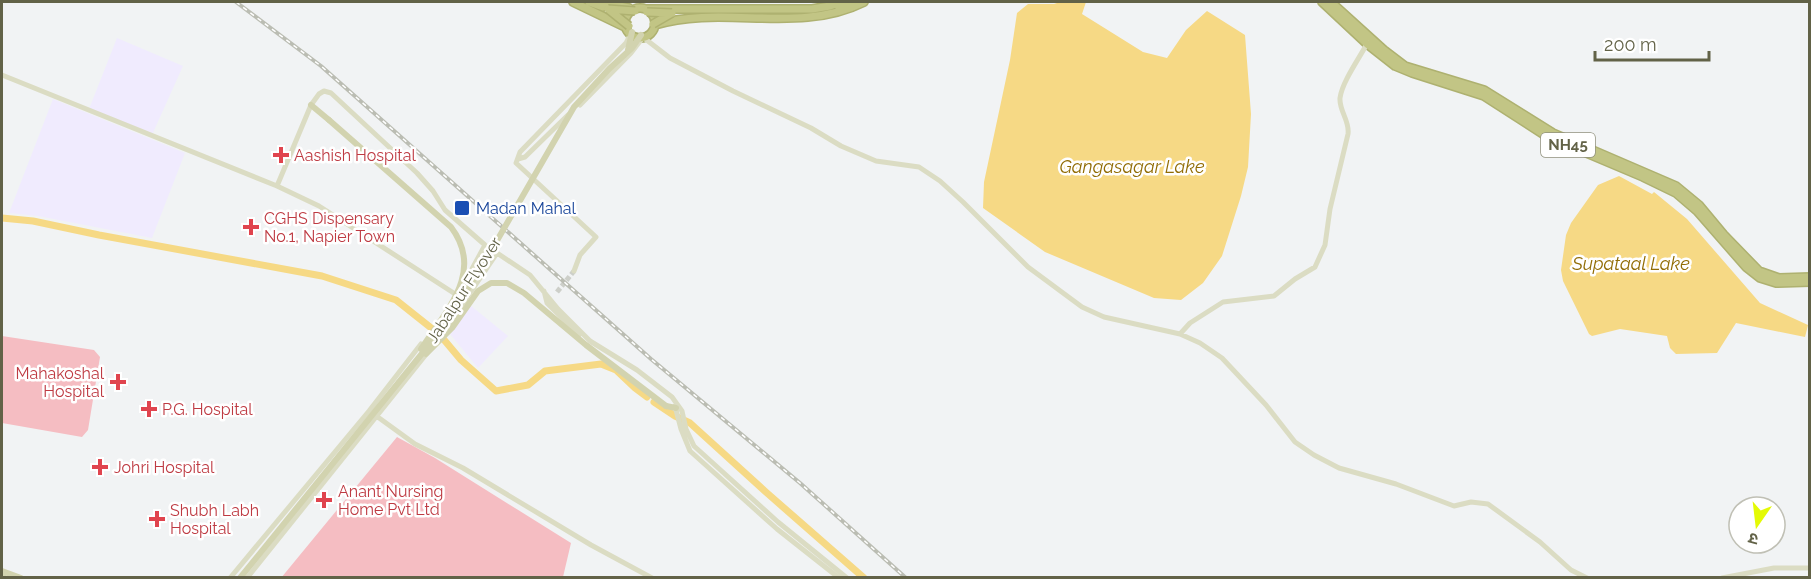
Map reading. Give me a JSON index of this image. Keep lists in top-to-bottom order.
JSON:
{
  "streets": {
    "highway": ["NH45"],
    "main road": ["Jabalpur Flyover"]
  },
  "water": ["Gangasagar Lake", "Supataal Lake"],
  "places": {
    "health": [
      "Aashish Hospital",
      "CGHS Dispensary No.1, Napier Town",
      "Mahakoshal Hospital",
      "P.G. Hospital",
      "Johri Hospital",
      "Anant Nursing Home Pvt Ltd",
      "Shubh Labh Hospital"
    ],
    "transit": ["Madan Mahal"]
  },
  "scale_bar": "200 m",
  "north": "bottom"
}
